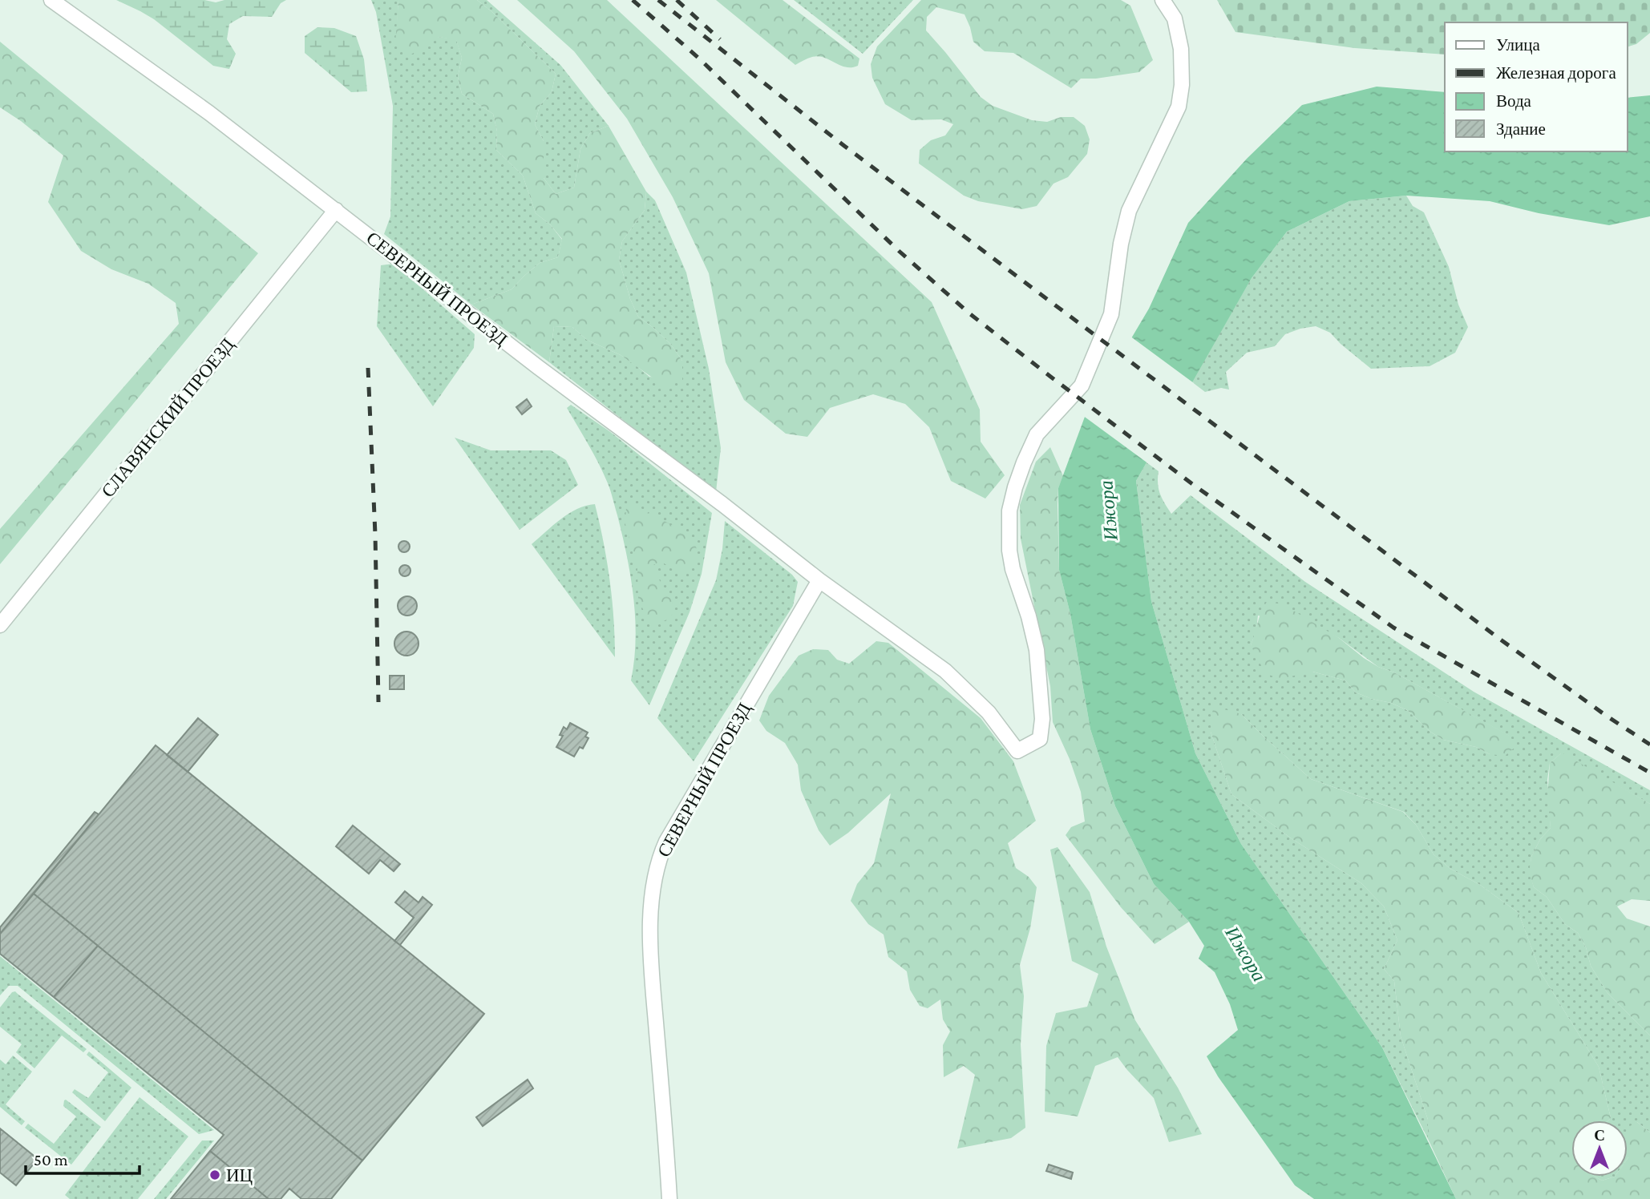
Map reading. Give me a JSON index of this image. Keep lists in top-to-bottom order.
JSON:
{
  "streets": {
    "street": ["СЕВЕРНЫЙ ПРОЕЗД", "СЛАВЯНСКИЙ ПРОЕЗД"]
  },
  "crossings": [
    ["СЕВЕРНЫЙ ПРОЕЗД", "СЛАВЯНСКИЙ ПРОЕЗД"]
  ],
  "water": ["Ижора"],
  "places": ["ИЦ"],
  "legend": [
    "Улица",
    "Железная дорога",
    "Вода",
    "Здание"
  ],
  "scale_bar": "50 m",
  "north": "top"
}
